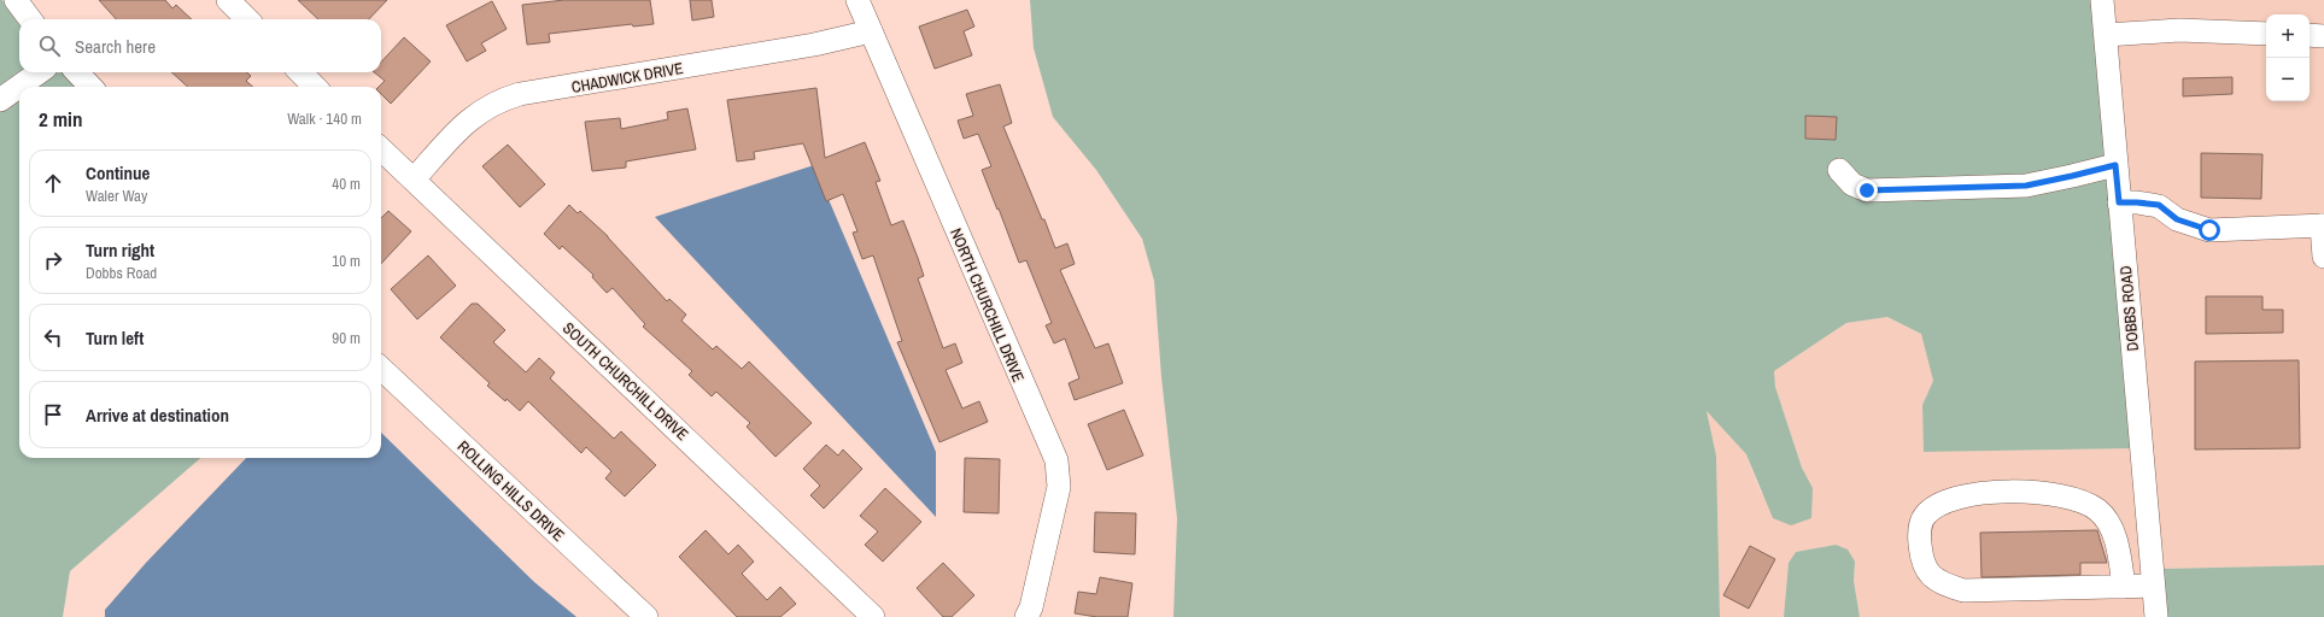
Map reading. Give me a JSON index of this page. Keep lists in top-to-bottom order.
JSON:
{
  "streets": {
    "street": [
      "CHADWICK DRIVE",
      "NORTH CHURCHILL DRIVE",
      "DOBBS ROAD",
      "SOUTH CHURCHILL DRIVE",
      "ROLLING HILLS DRIVE"
    ]
  },
  "crossings": [
    ["CHADWICK DRIVE", "NORTH CHURCHILL DRIVE"],
    ["CHADWICK DRIVE", "SOUTH CHURCHILL DRIVE"]
  ],
  "page": {
    "map_buttons": ["+", "−"],
    "search": "Search here",
    "heading": ["2 min", "Walk · 140 m"],
    "list": [
      ["Continue", "Waler Way", "40 m"],
      ["Turn right", "Dobbs Road", "10 m"],
      ["Turn left", "90 m"],
      "Arrive at destination"
    ]
  }
}
